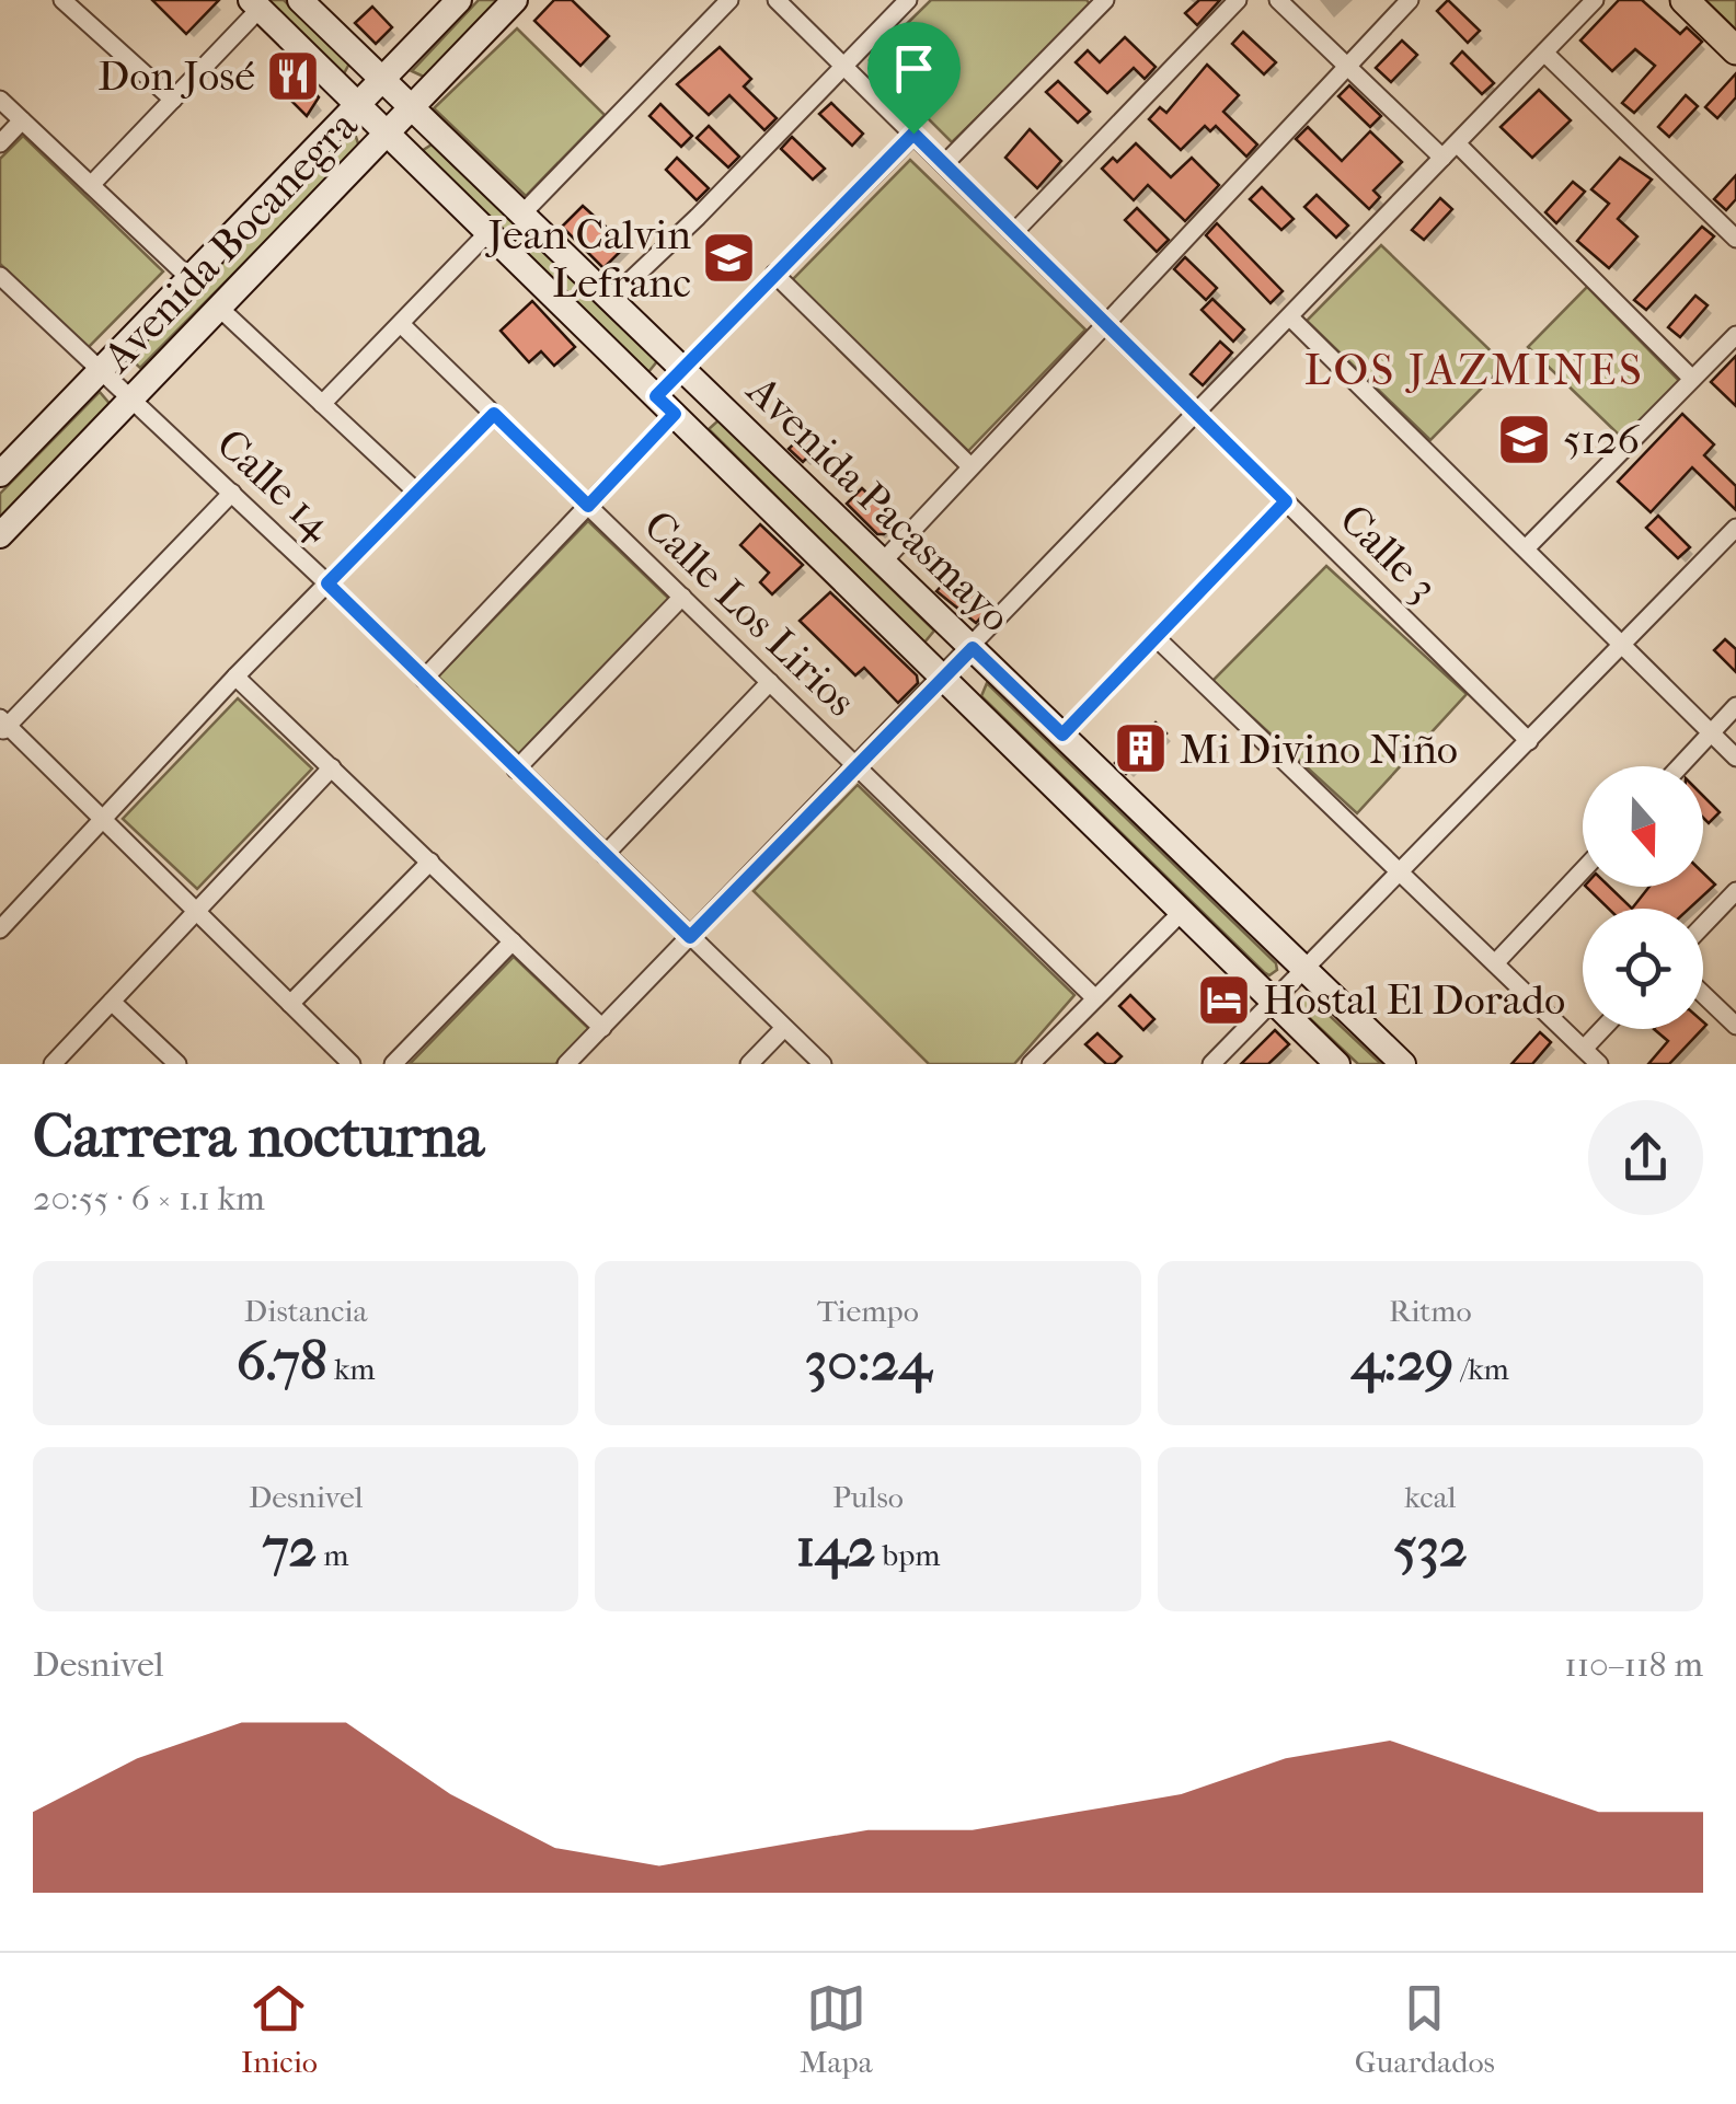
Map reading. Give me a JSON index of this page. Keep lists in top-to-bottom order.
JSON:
{
  "streets": {
    "main road": ["Avenida Bocanegra", "Avenida Pacasmayo"],
    "street": ["Calle 14", "Calle 3", "Calle Los Lirios"]
  },
  "crossings": [
    ["Avenida Bocanegra", "Calle 14"],
    ["Avenida Bocanegra", "Avenida Pacasmayo"]
  ],
  "districts": ["LOS JAZMINES"],
  "places": {
    "restaurant": ["Don José"],
    "school or university": ["Jean Calvin Lefranc", "5126"],
    "building": ["Mi Divino Niño"],
    "hotel": ["Hostal El Dorado"]
  },
  "north": "bottom",
  "page": {
    "heading": ["Carrera nocturna", "20:55 · 6 × 1.1 km"],
    "stats": [
      ["Distancia", "6.78 km"],
      ["Tiempo", "30:24"],
      ["Ritmo", "4:29 /km"],
      ["Desnivel", "72 m"],
      ["Pulso", "142 bpm"],
      ["kcal", "532"]
    ],
    "chart": ["Desnivel", "110–118 m"],
    "tabs": ["Inicio", "Mapa", "Guardados"]
  }
}
